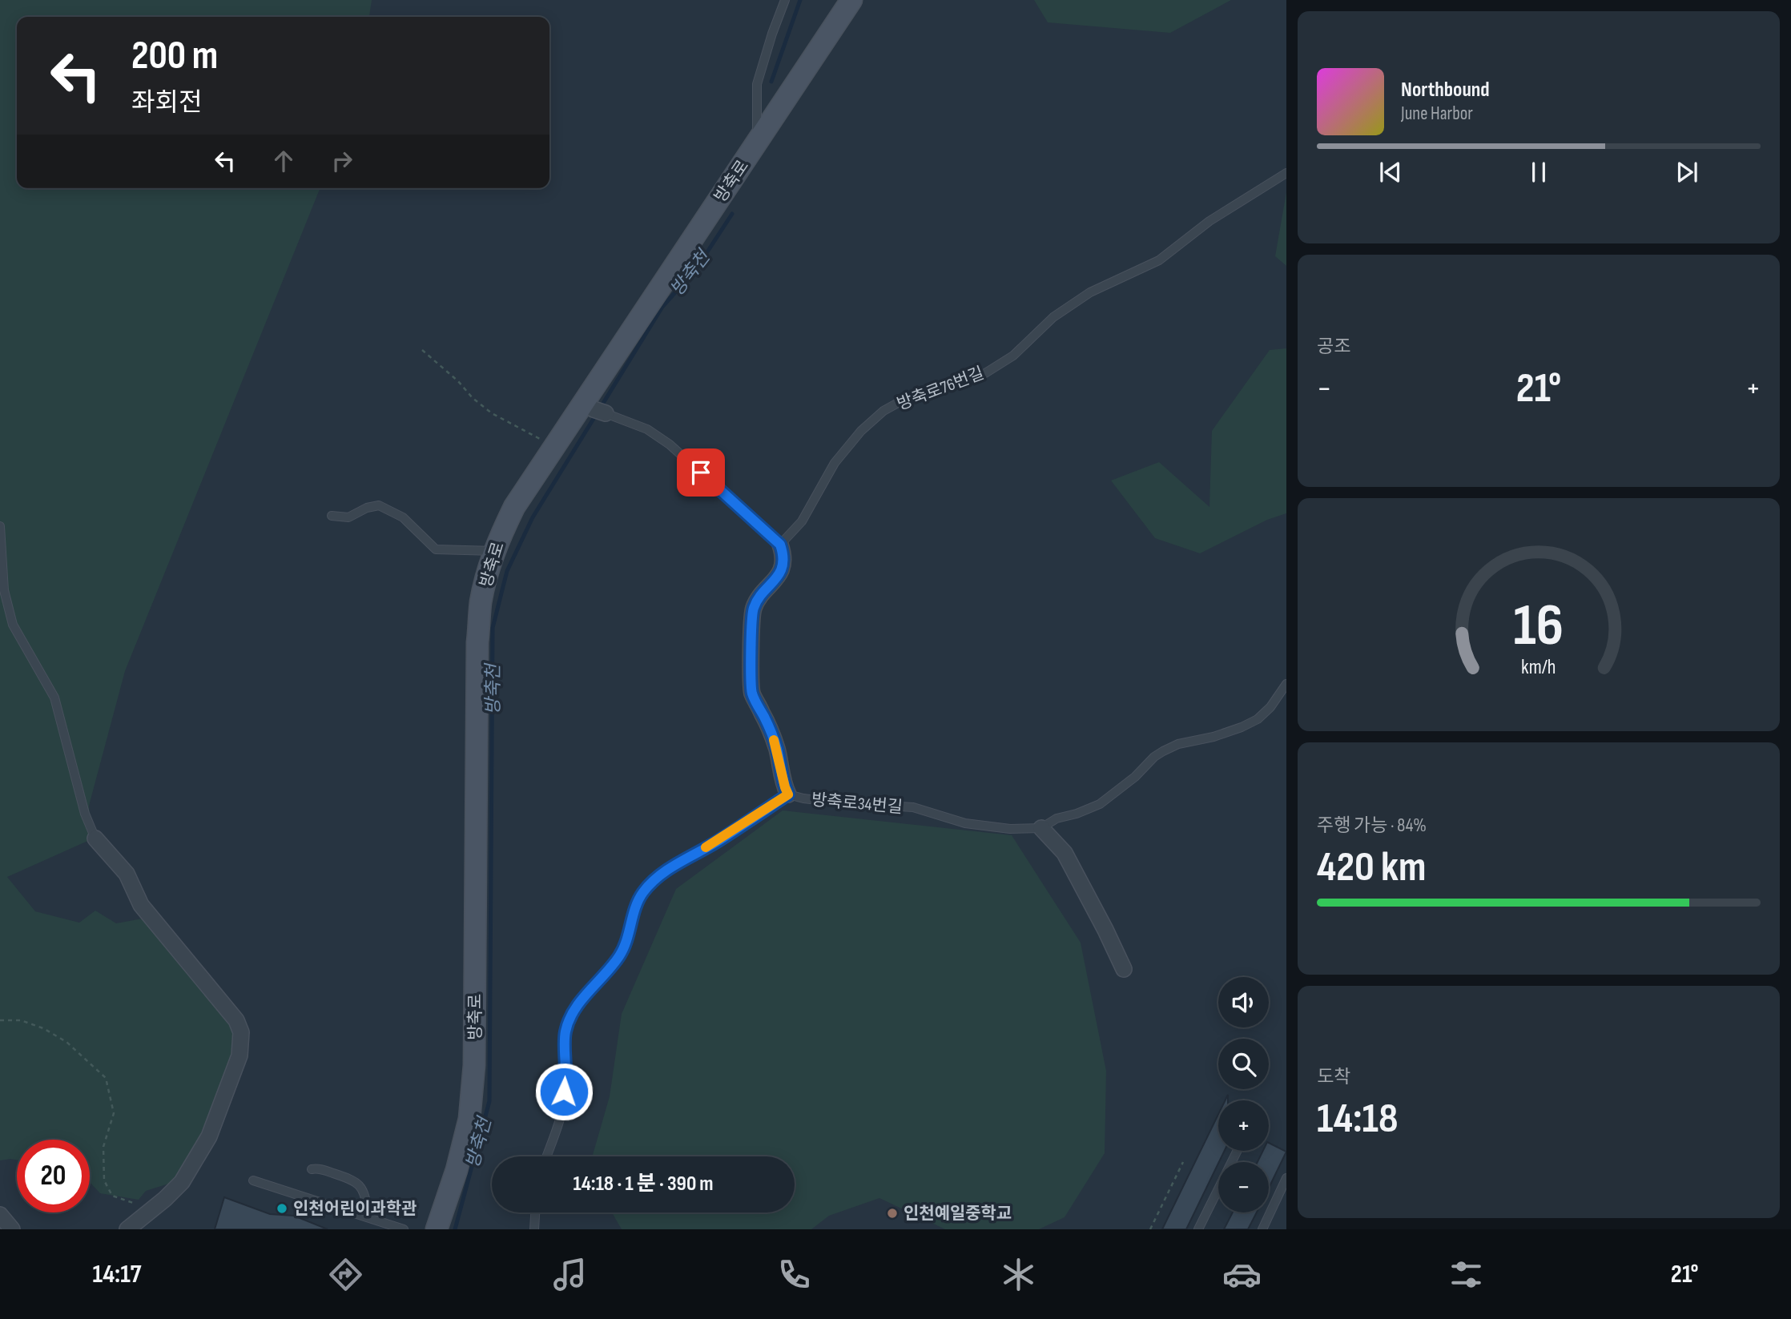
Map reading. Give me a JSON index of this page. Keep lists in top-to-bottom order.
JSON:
{
  "streets": {
    "street": ["방축로"],
    "lane": ["방축로76번길", "방축로34번길"]
  },
  "water": ["방축천"],
  "places": ["인천어린이과학관", "인천예일중학교"],
  "page": {
    "turn": ["200 m", "좌회전"],
    "song": ["Northbound", "June Harbor"],
    "tile": [
      "공조",
      ["주행 가능 · 84%", "420 km"],
      ["도착", "14:18"]
    ],
    "heat": ["−", "21°", "+"],
    "map_buttons": ["+", "−"],
    "limit": "20",
    "trip": "14:18 · 1 분 · 390 m",
    "tabs": ["14:17", "21°"],
    "gauge": ["16", "km/h"]
  }
}
